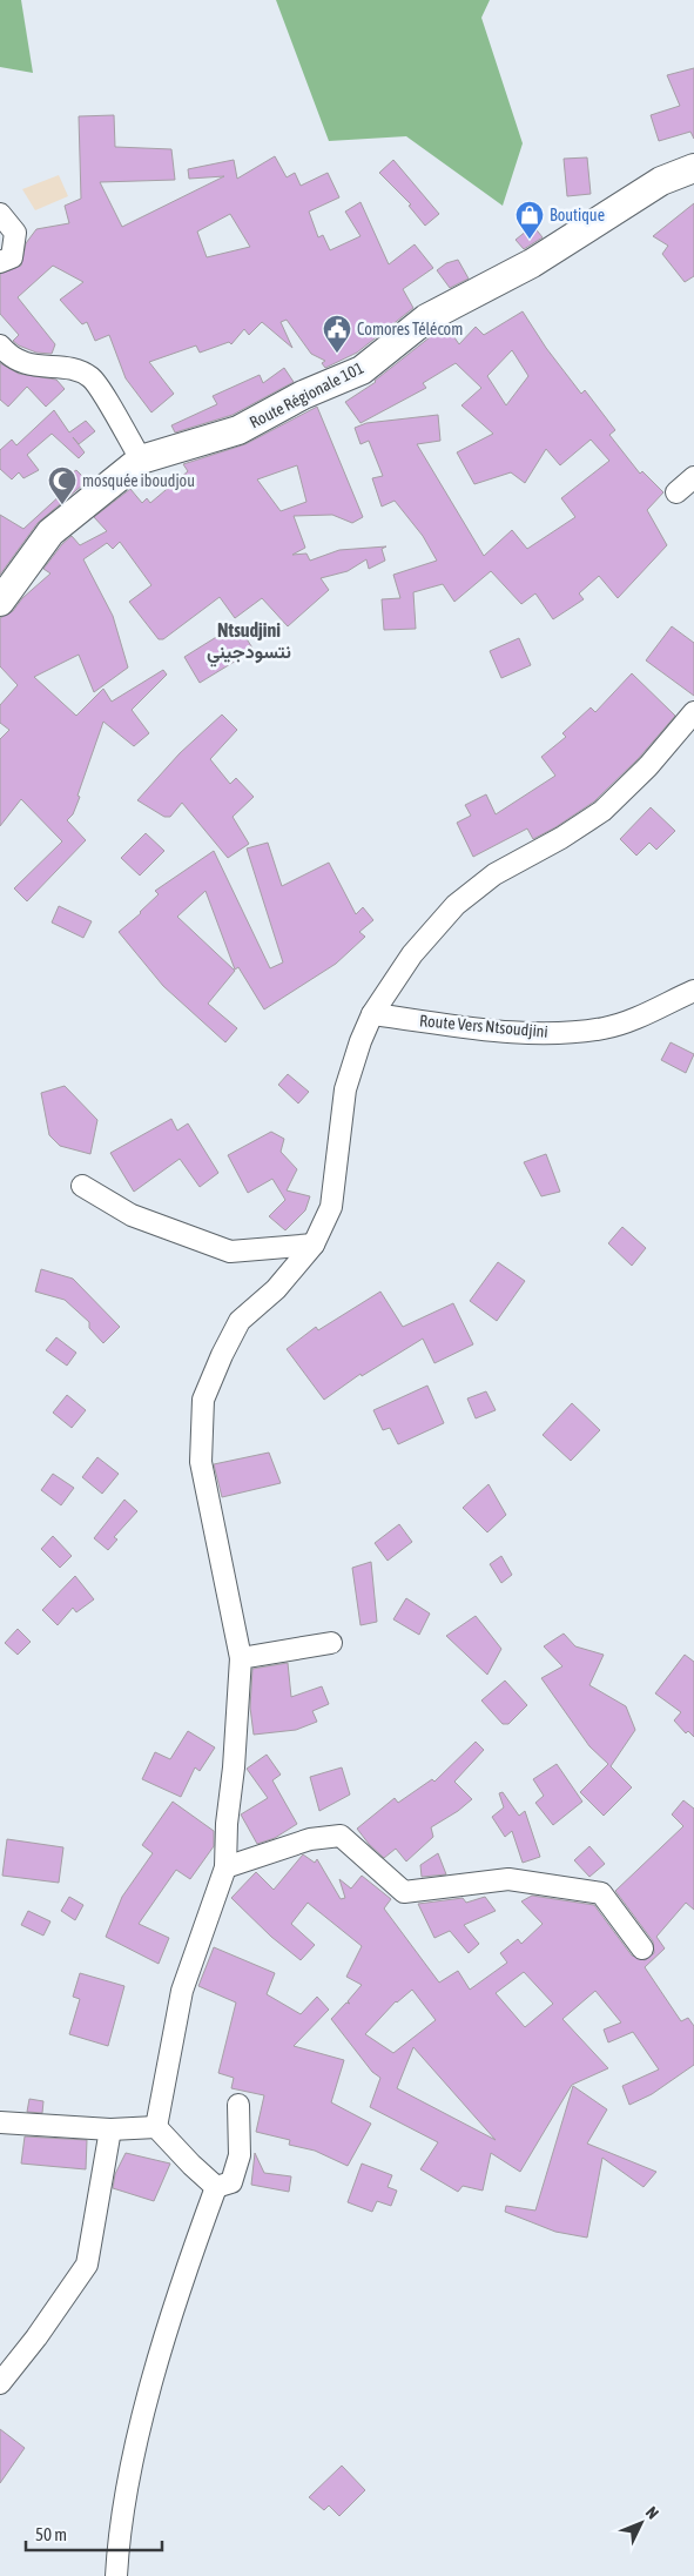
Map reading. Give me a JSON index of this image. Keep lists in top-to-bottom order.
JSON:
{
  "streets": {
    "street": ["Route Régionale 101", "Route Vers Ntsoudjini"]
  },
  "districts": ["Ntsudjini نتسودجيني"],
  "places": {
    "shop": ["Boutique"],
    "public building": ["Comores Télécom"],
    "mosque": ["mosquée iboudjou"]
  },
  "scale_bar": "50 m",
  "north": "top right"
}
